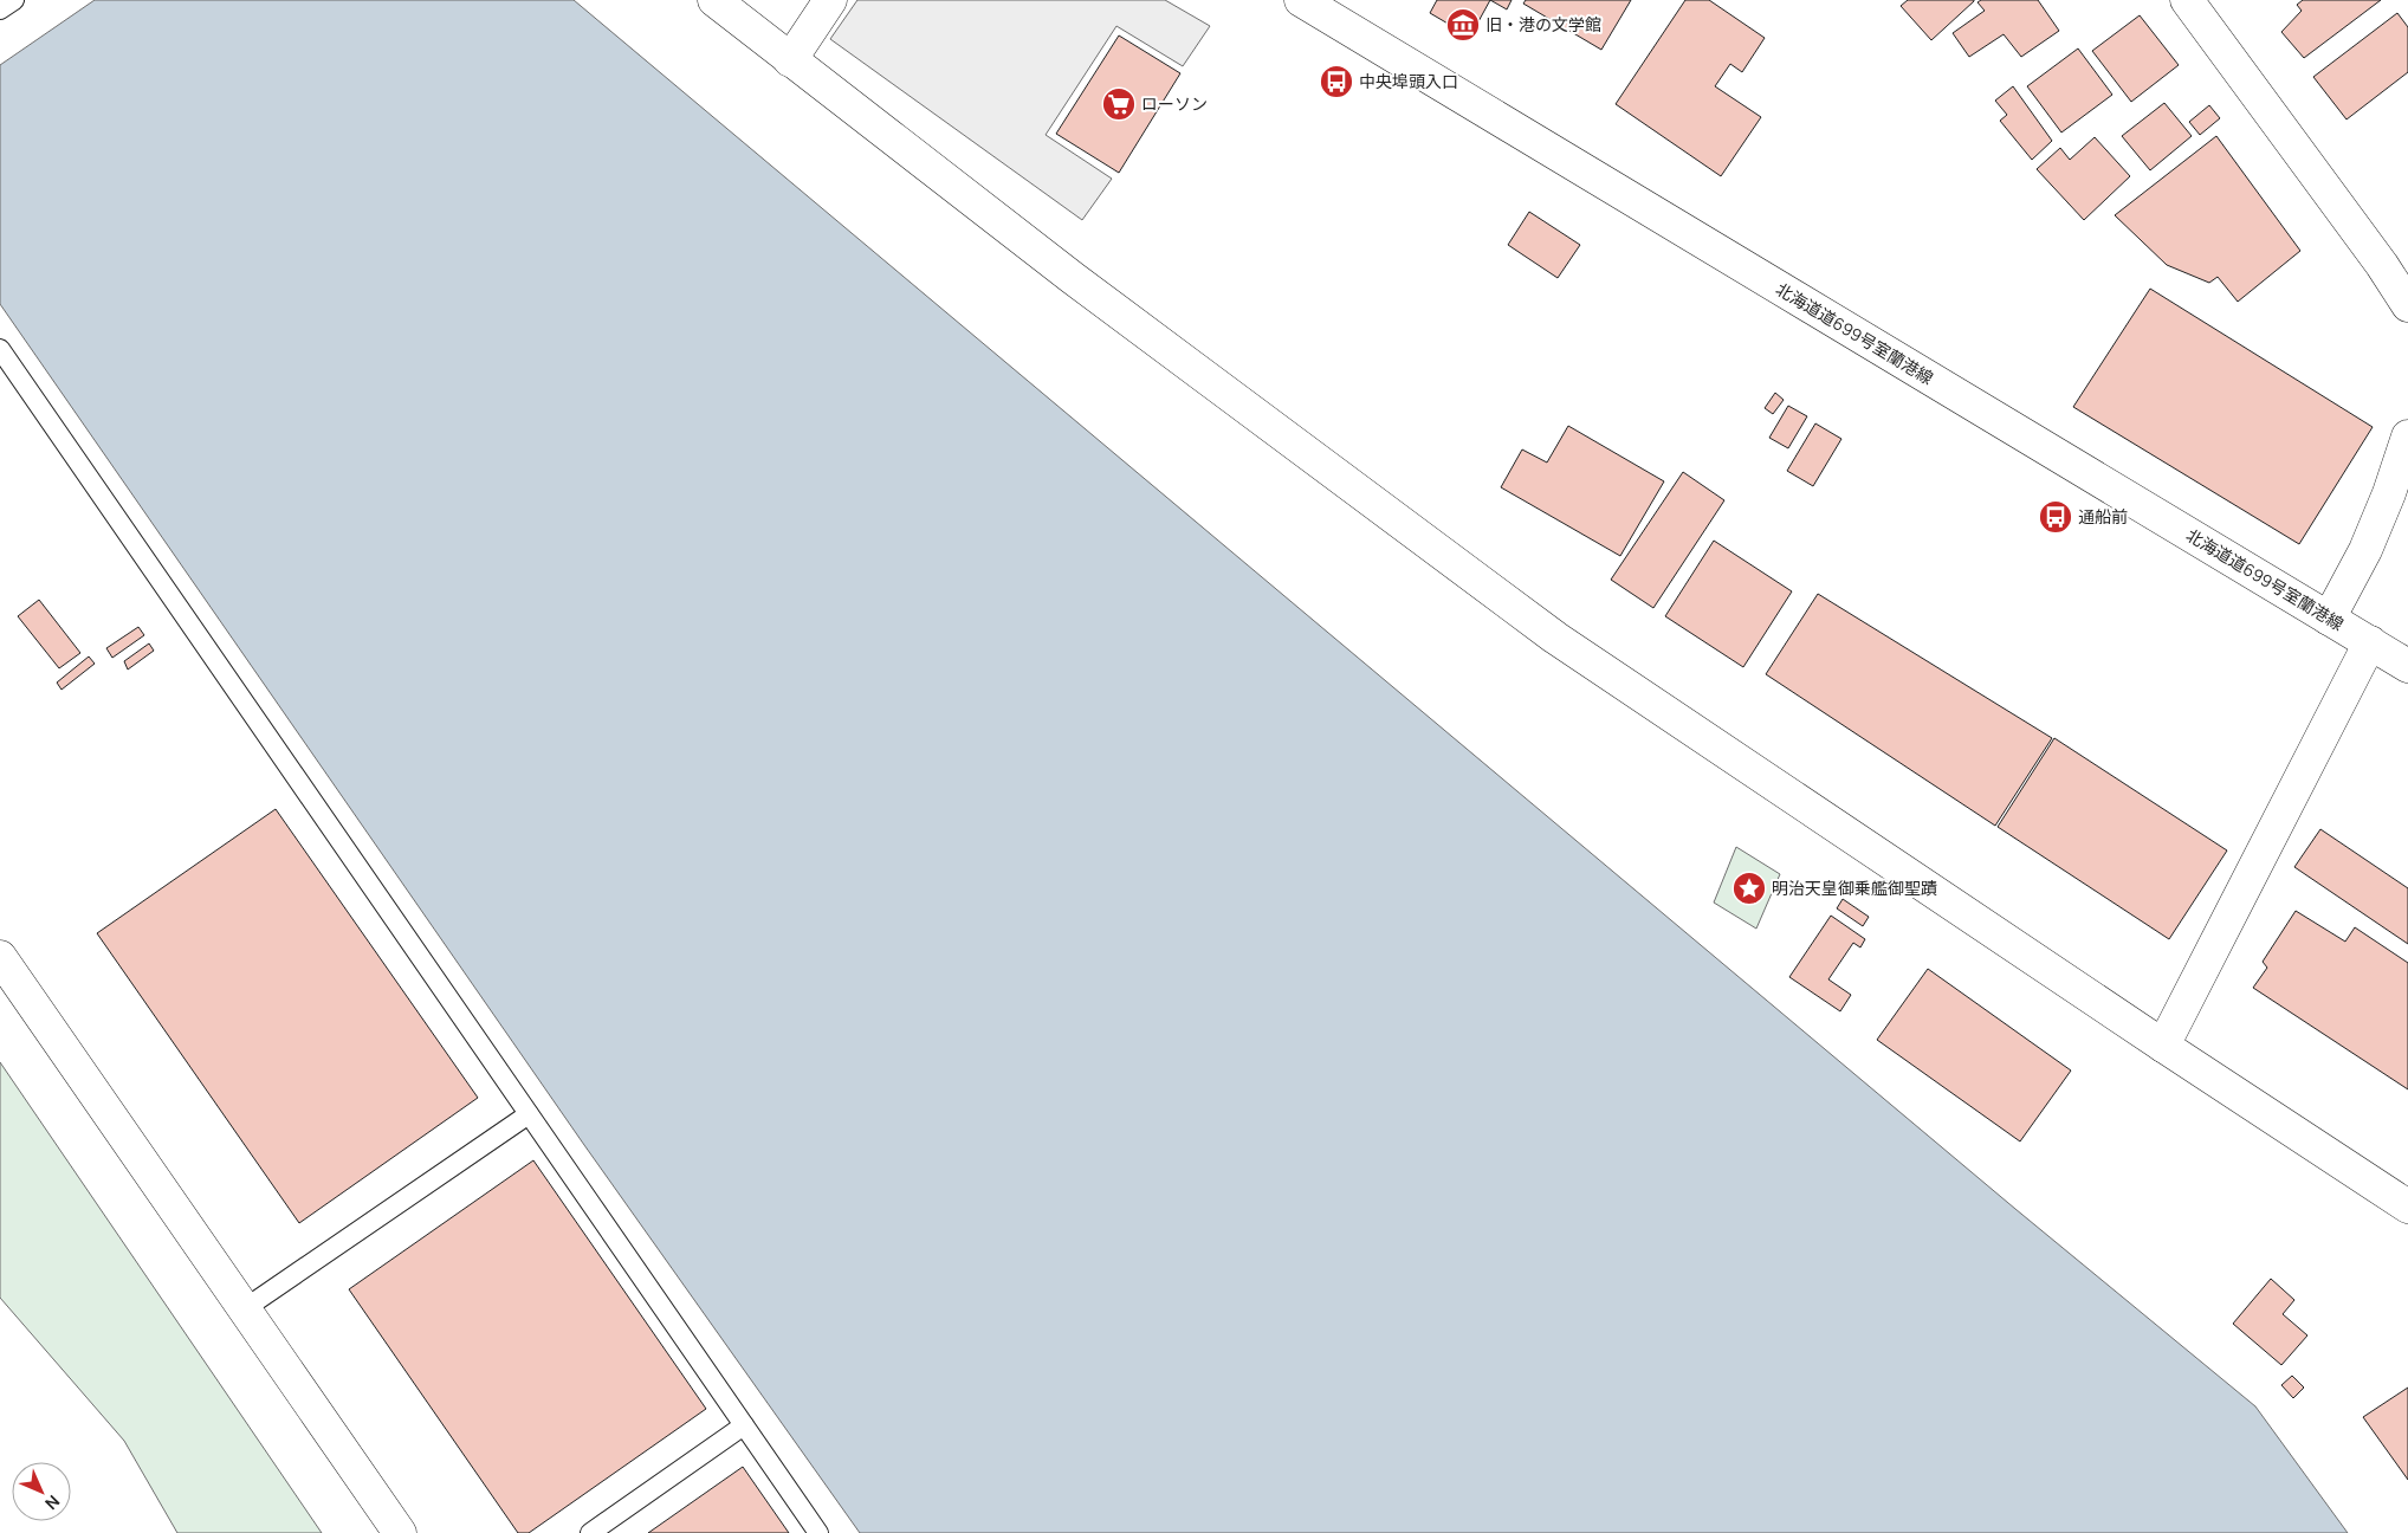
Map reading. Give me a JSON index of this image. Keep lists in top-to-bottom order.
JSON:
{
  "streets": {
    "street": ["北海道道699号室蘭港線"]
  },
  "places": {
    "museum": ["旧・港の文学館"],
    "bus stop": ["中央埠頭入口", "通船前"],
    "supermarket": ["ローソン"],
    "place": ["明治天皇御乗艦御聖蹟"]
  },
  "north": "bottom right"
}
